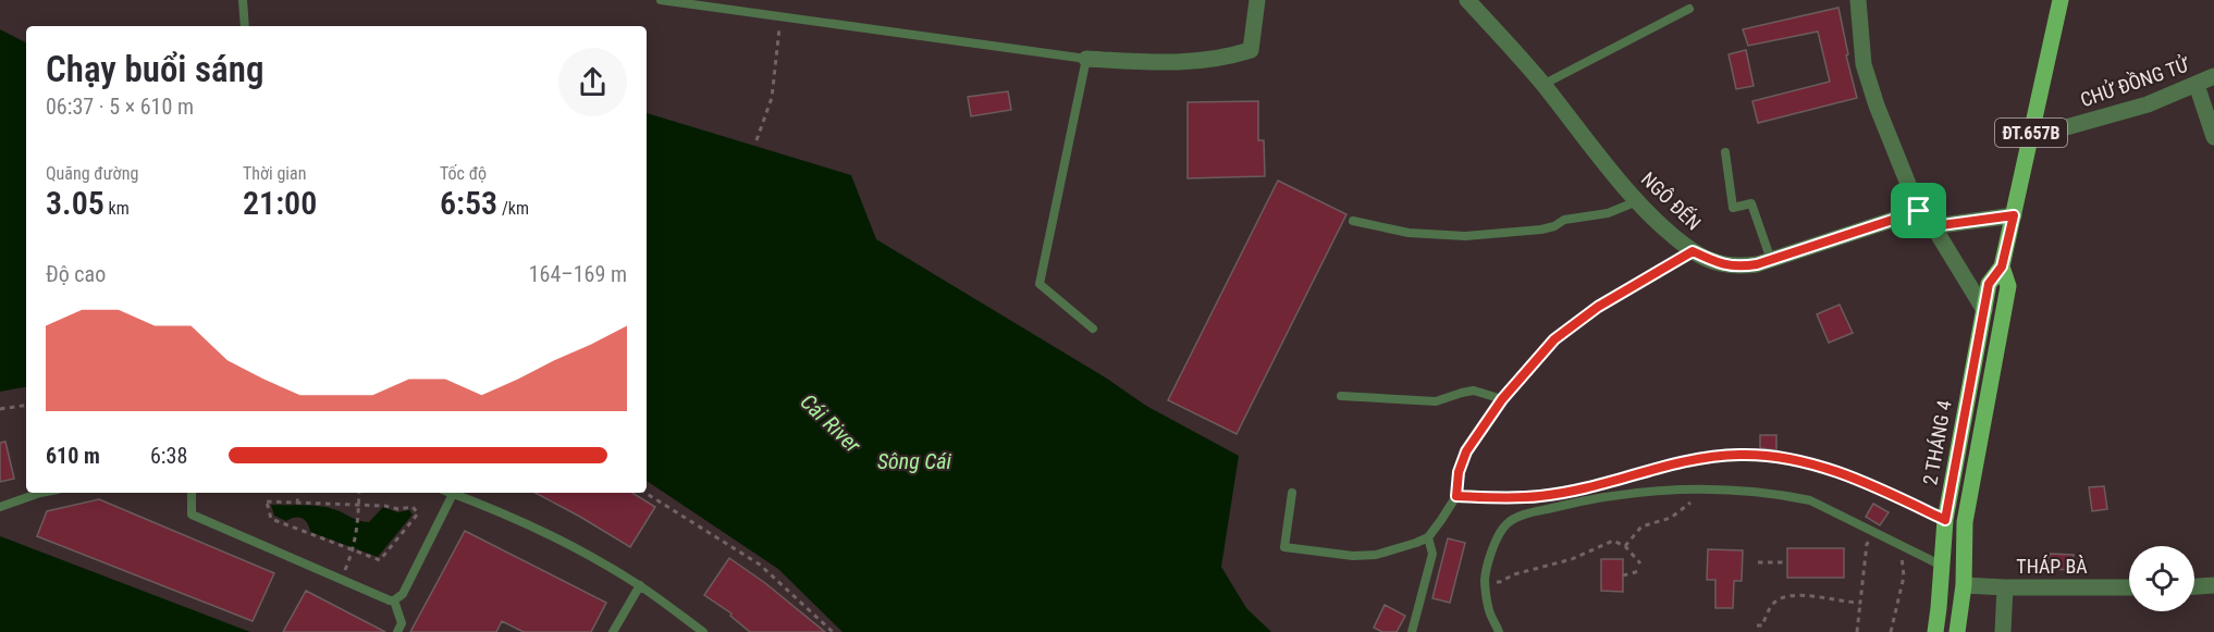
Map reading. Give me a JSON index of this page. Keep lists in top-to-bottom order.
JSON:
{
  "streets": {
    "main road": ["ĐT.657B", "2 THÁNG 4"],
    "street": ["CHỬ ĐỒNG TỬ", "NGÔ ĐẾN", "THÁP BÀ"]
  },
  "crossings": [
    ["CHỬ ĐỒNG TỬ", "2 THÁNG 4"],
    ["2 THÁNG 4", "THÁP BÀ"]
  ],
  "water": ["Cái River", "Sông Cái"],
  "page": {
    "heading": ["Chạy buổi sáng", "06:37 · 5 × 610 m"],
    "stats": [
      ["Quãng đường", "3.05 km"],
      ["Thời gian", "21:00"],
      ["Tốc độ", "6:53 /km"]
    ],
    "chart": ["Độ cao", "164–169 m"],
    "list": [
      {
        "name": "610 m",
        "note": "6:38"
      }
    ]
  }
}
